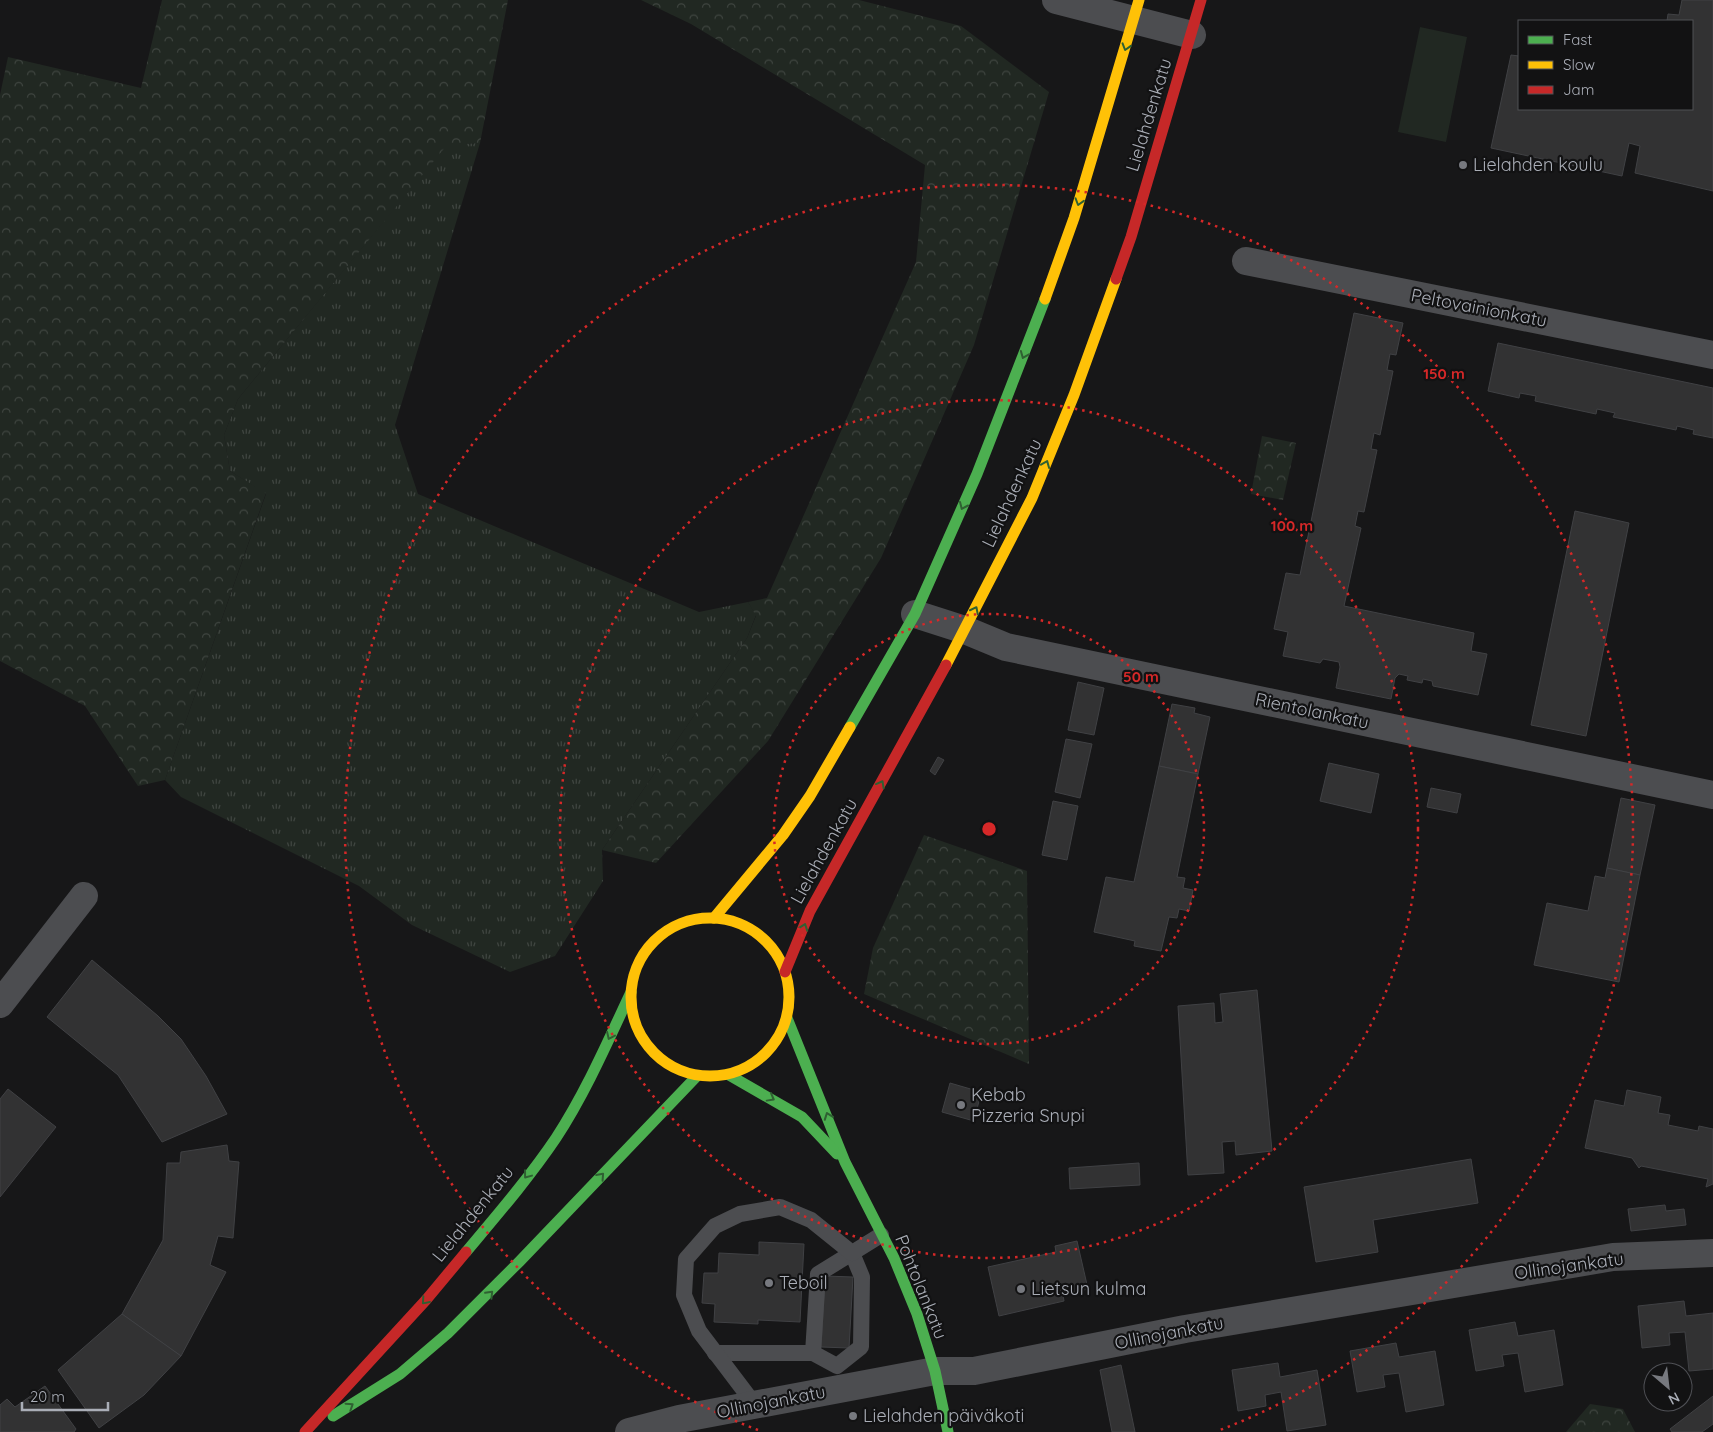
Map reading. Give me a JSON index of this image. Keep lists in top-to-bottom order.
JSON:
{
  "streets": {
    "main road": ["Lielahdenkatu", "Pohtolankatu"],
    "street": ["Peltovainionkatu", "Rientolankatu", "Ollinojankatu"]
  },
  "crossings": [
    ["Lielahdenkatu", "Rientolankatu"],
    ["Lielahdenkatu", "Pohtolankatu"],
    ["Ollinojankatu", "Pohtolankatu"]
  ],
  "places": [
    "Lielahden koulu",
    "Kebab Pizzeria Snupi",
    "Teboil",
    "Lietsun kulma",
    "Lielahden päiväkoti"
  ],
  "legend": ["Fast", "Slow", "Jam"],
  "scale_bar": "20 m",
  "north": "bottom right",
  "rings": ["150 m", "100 m", "50 m"]
}
